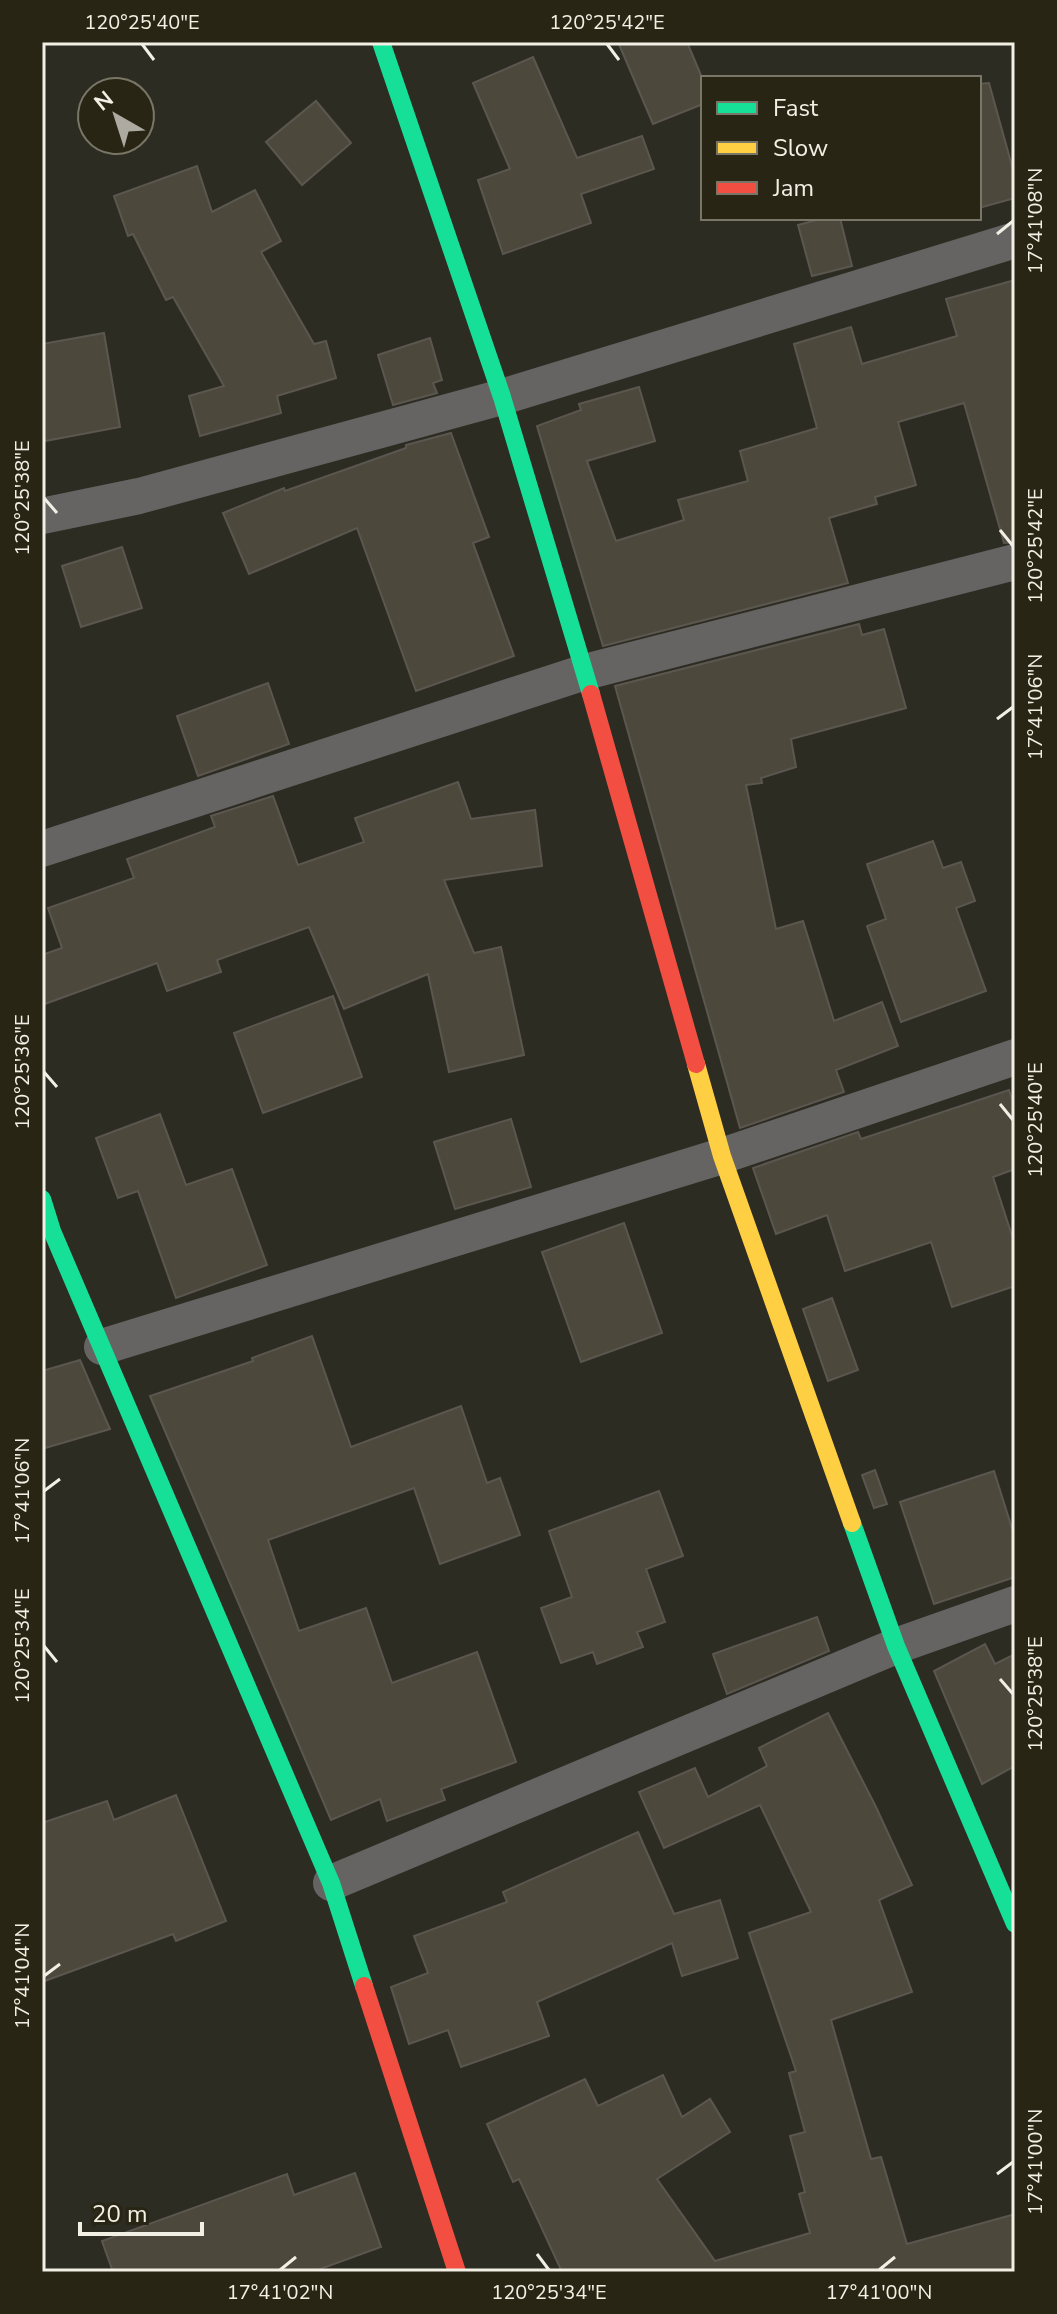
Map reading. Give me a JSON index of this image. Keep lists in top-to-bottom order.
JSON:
{
  "legend": ["Fast", "Slow", "Jam"],
  "scale_bar": "20 m",
  "north": "top left",
  "coordinates": [
    "120°25'40\"E",
    "120°25'42\"E",
    "17°41'08\"N",
    "120°25'38\"E",
    "17°41'06\"N",
    "120°25'36\"E",
    "120°25'34\"E",
    "17°41'04\"N",
    "17°41'00\"N",
    "17°41'02\"N"
  ]
}
